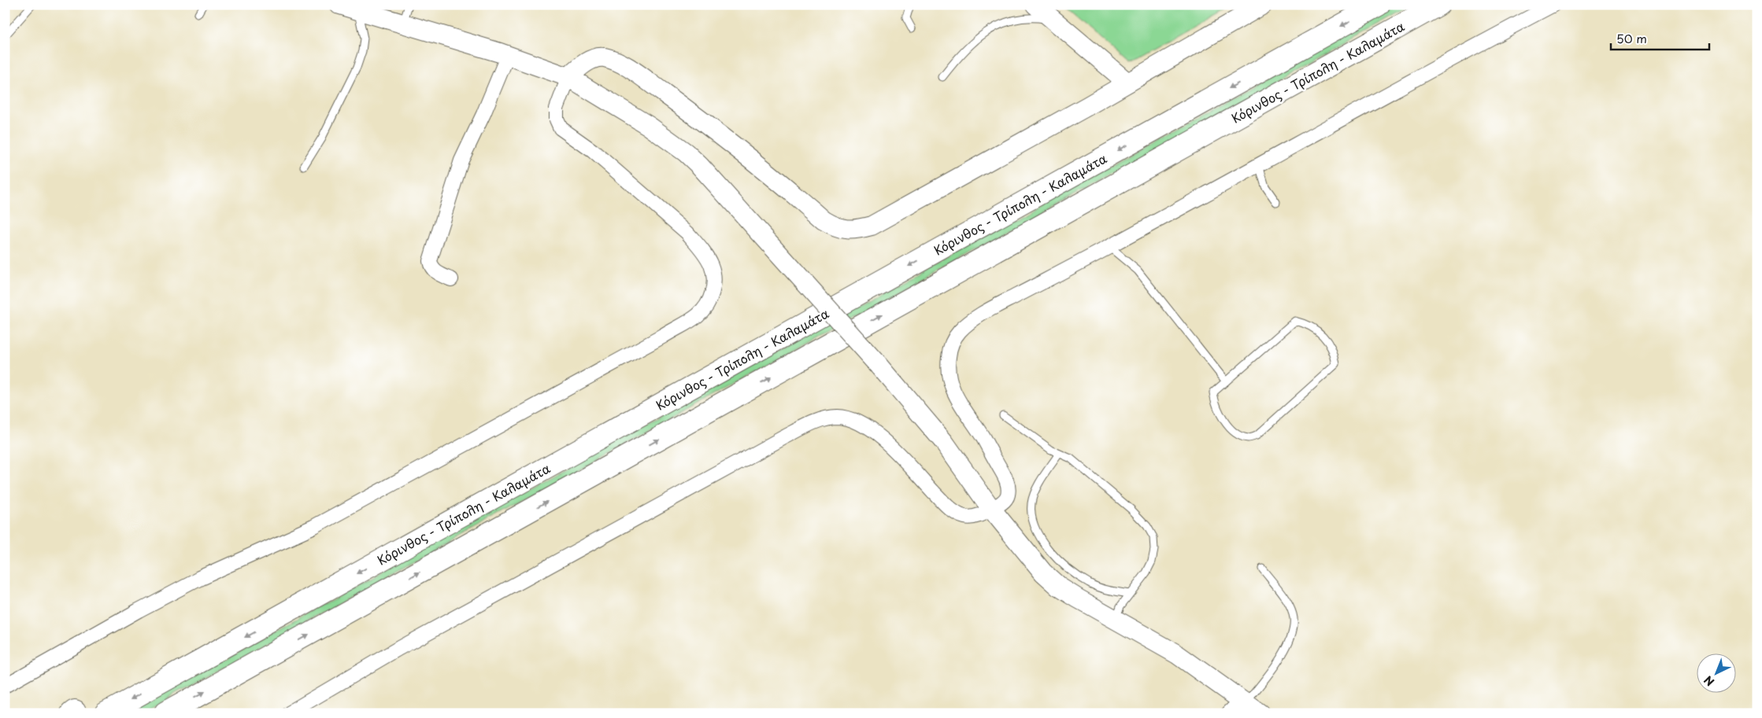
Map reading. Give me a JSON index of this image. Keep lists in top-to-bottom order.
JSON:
{
  "streets": {
    "highway": ["Κόρινθος - Τρίπολη - Καλαμάτα"]
  },
  "scale_bar": "50 m",
  "north": "bottom left"
}
